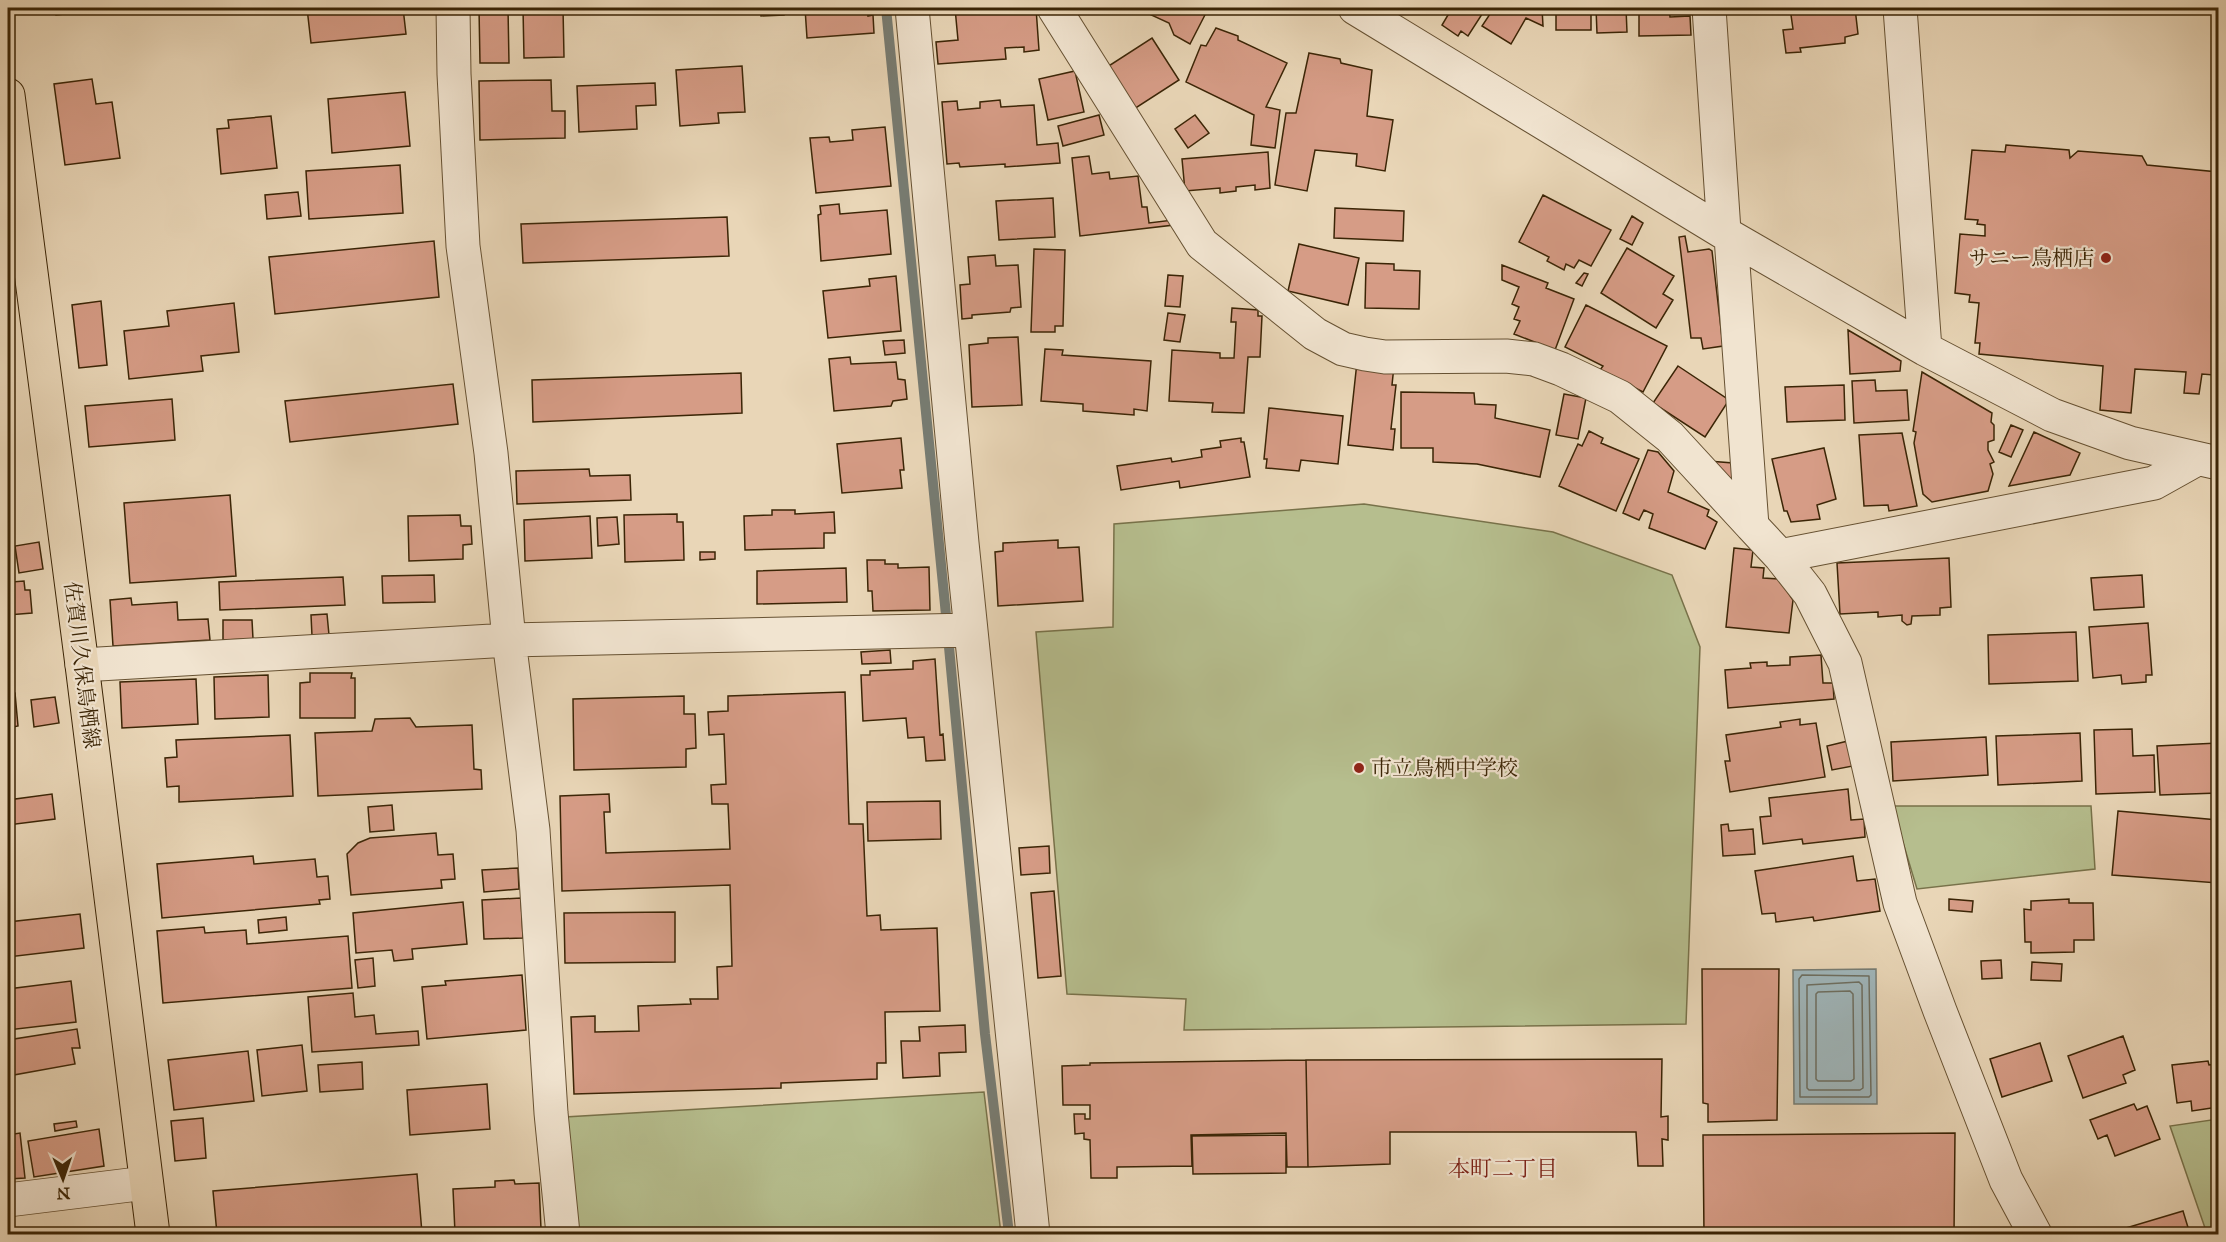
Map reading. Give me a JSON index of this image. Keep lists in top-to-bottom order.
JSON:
{
  "streets": {
    "main road": ["佐賀川久保鳥栖線"]
  },
  "districts": ["本町二丁目"],
  "places": ["サニー鳥栖店", "市立鳥栖中学校"],
  "north": "bottom"
}
